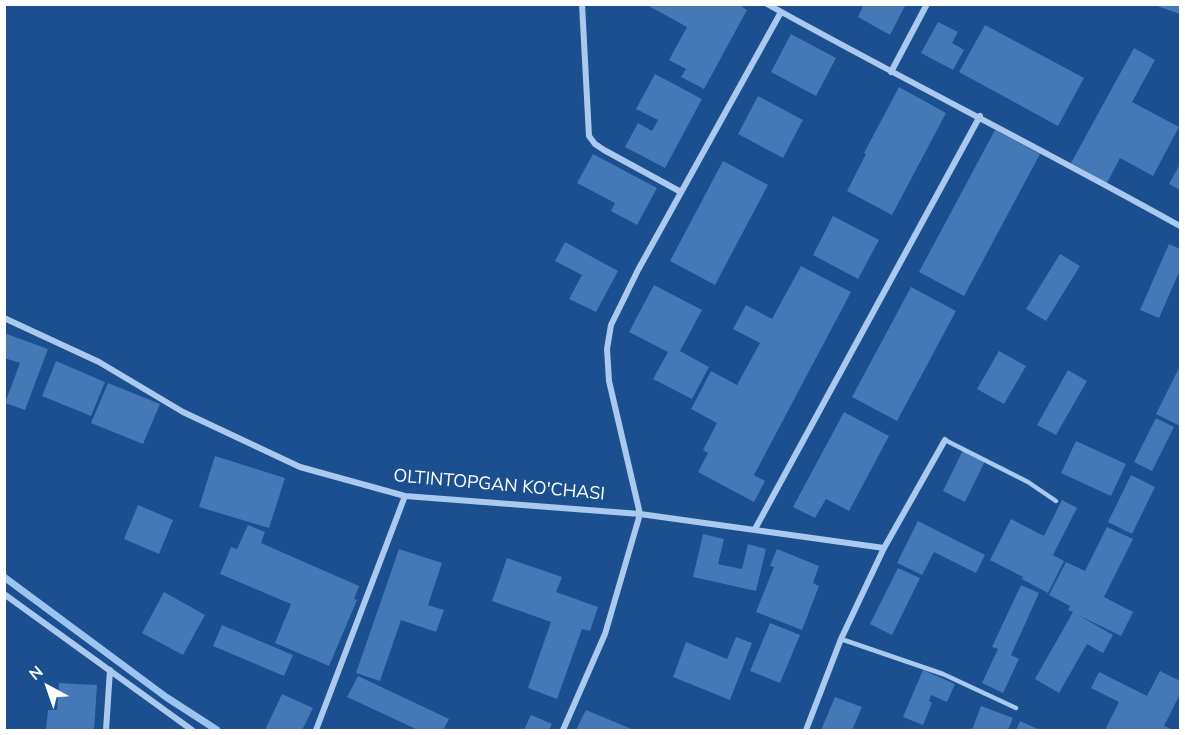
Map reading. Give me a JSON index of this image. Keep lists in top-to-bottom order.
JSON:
{
  "streets": {
    "street": ["OLTINTOPGAN KO'CHASI"]
  },
  "north": "top left"
}
